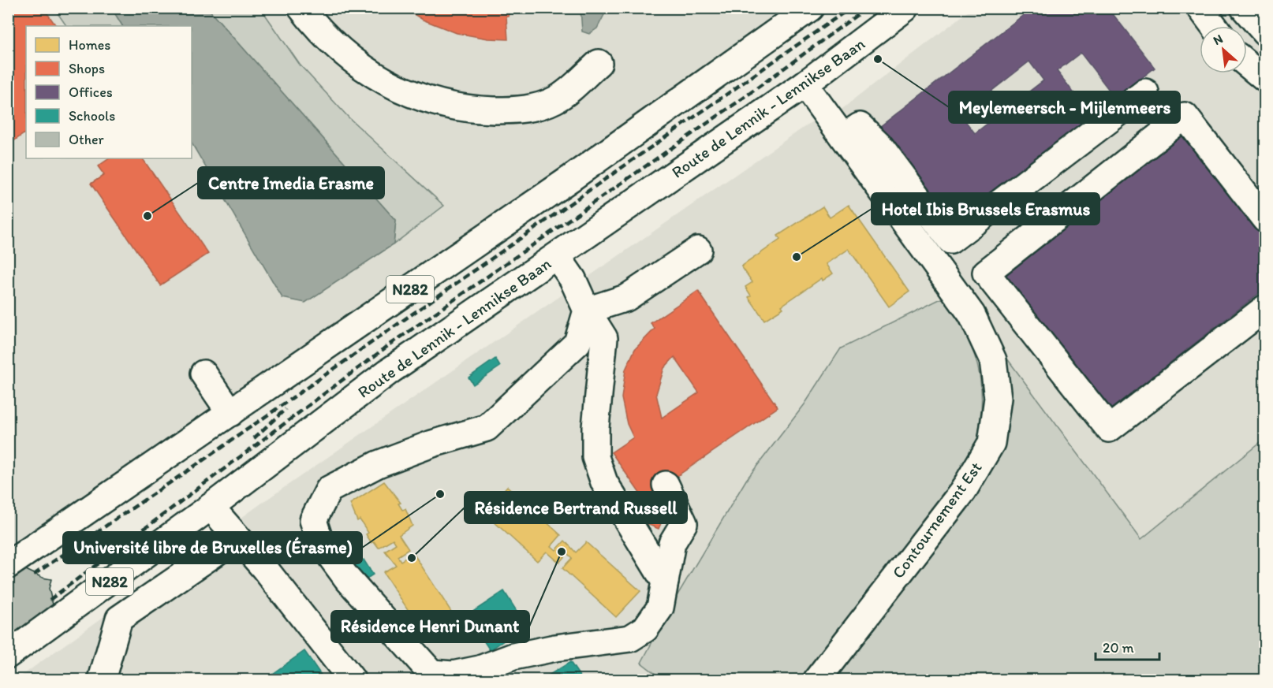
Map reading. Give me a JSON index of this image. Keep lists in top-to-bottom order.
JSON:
{
  "streets": {
    "main road": ["Route de Lennik - Lennikse Baan", "N282", "Contournement Est"]
  },
  "crossings": [
    ["Route de Lennik - Lennikse Baan", "Contournement Est"]
  ],
  "places": [
    "Meylemeersch - Mijlenmeers",
    "Centre Imedia Erasme",
    "Hotel Ibis Brussels Erasmus",
    "Université libre de Bruxelles (Érasme)",
    "Résidence Henri Dunant",
    "Résidence Bertrand Russell"
  ],
  "legend": [
    "Homes",
    "Shops",
    "Offices",
    "Schools",
    "Other"
  ],
  "scale_bar": "20 m",
  "north": "top left"
}
